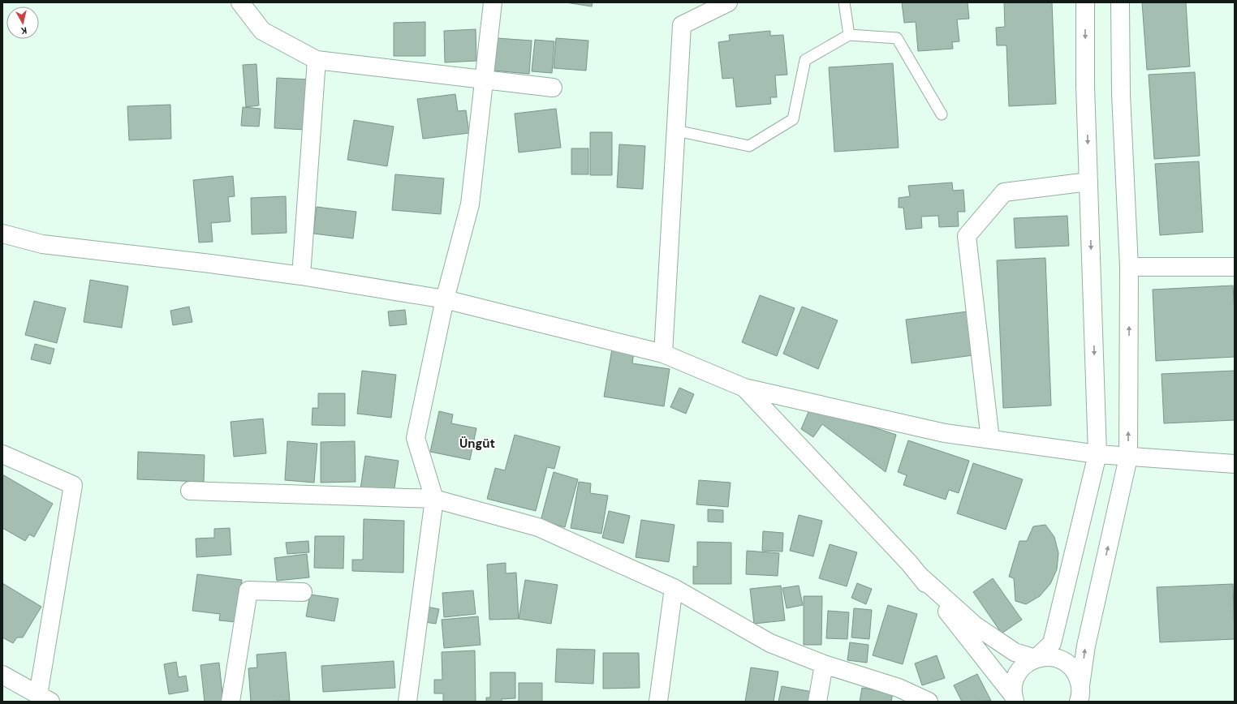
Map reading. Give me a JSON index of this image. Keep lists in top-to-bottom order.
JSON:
{
  "districts": ["Üngüt"],
  "north": "bottom"
}
